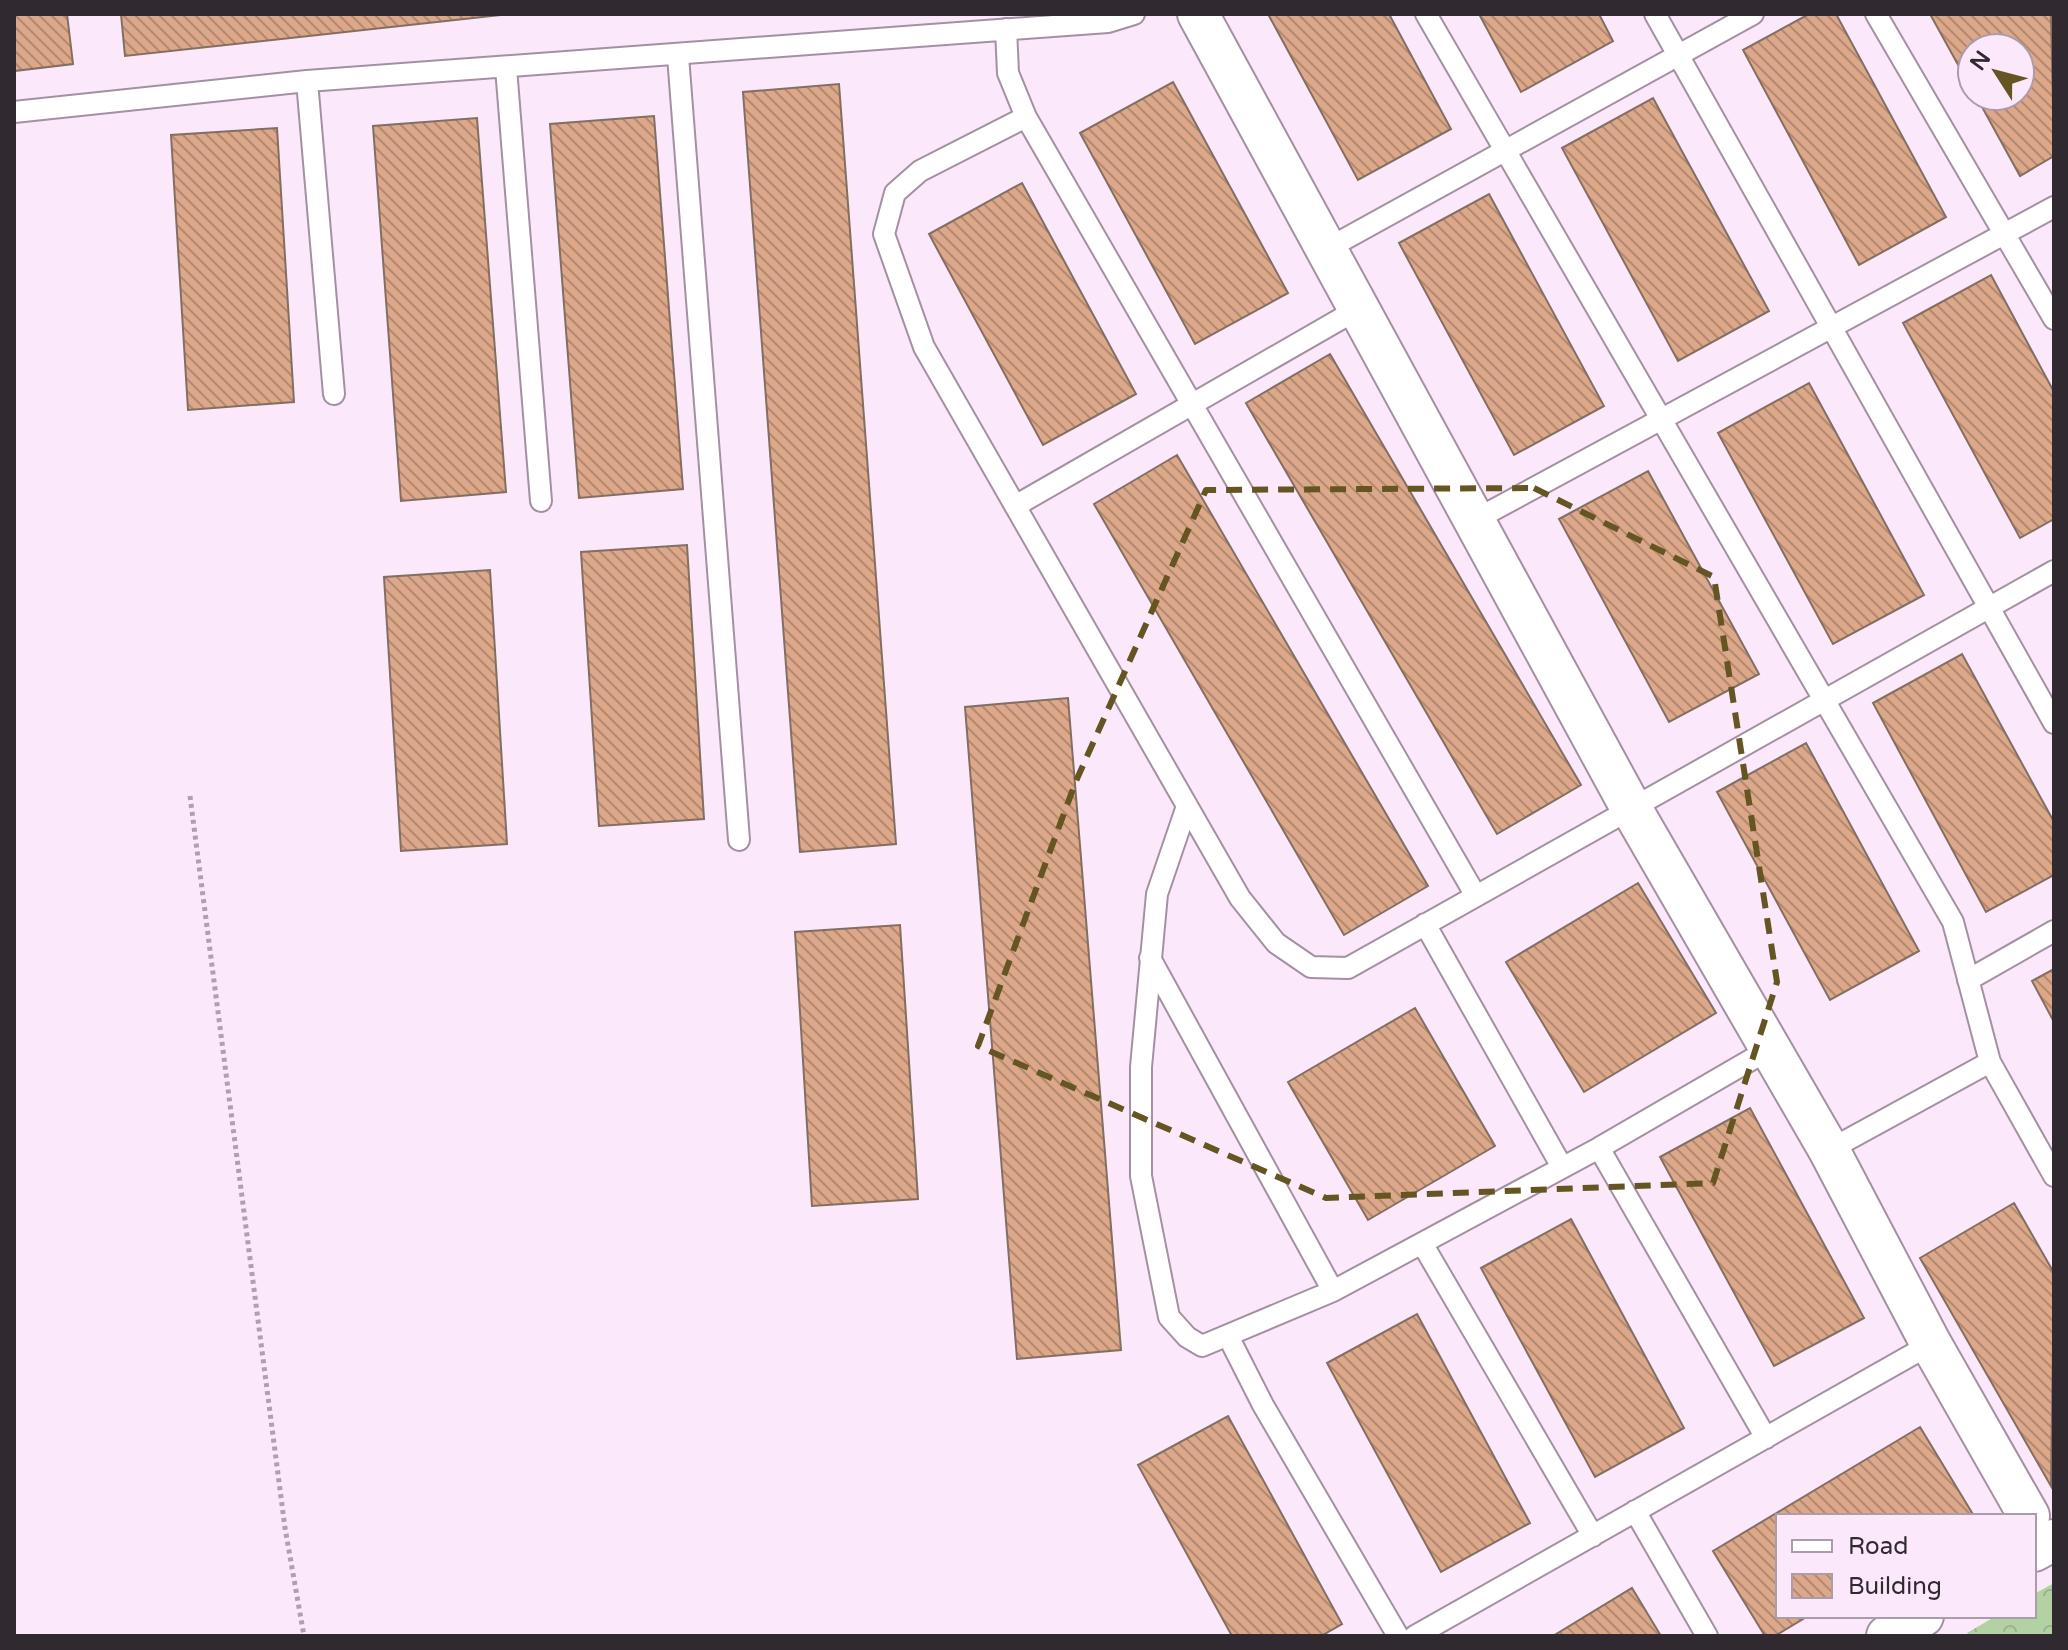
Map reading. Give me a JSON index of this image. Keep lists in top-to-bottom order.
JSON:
{
  "legend": ["Road", "Building"],
  "north": "top left"
}
